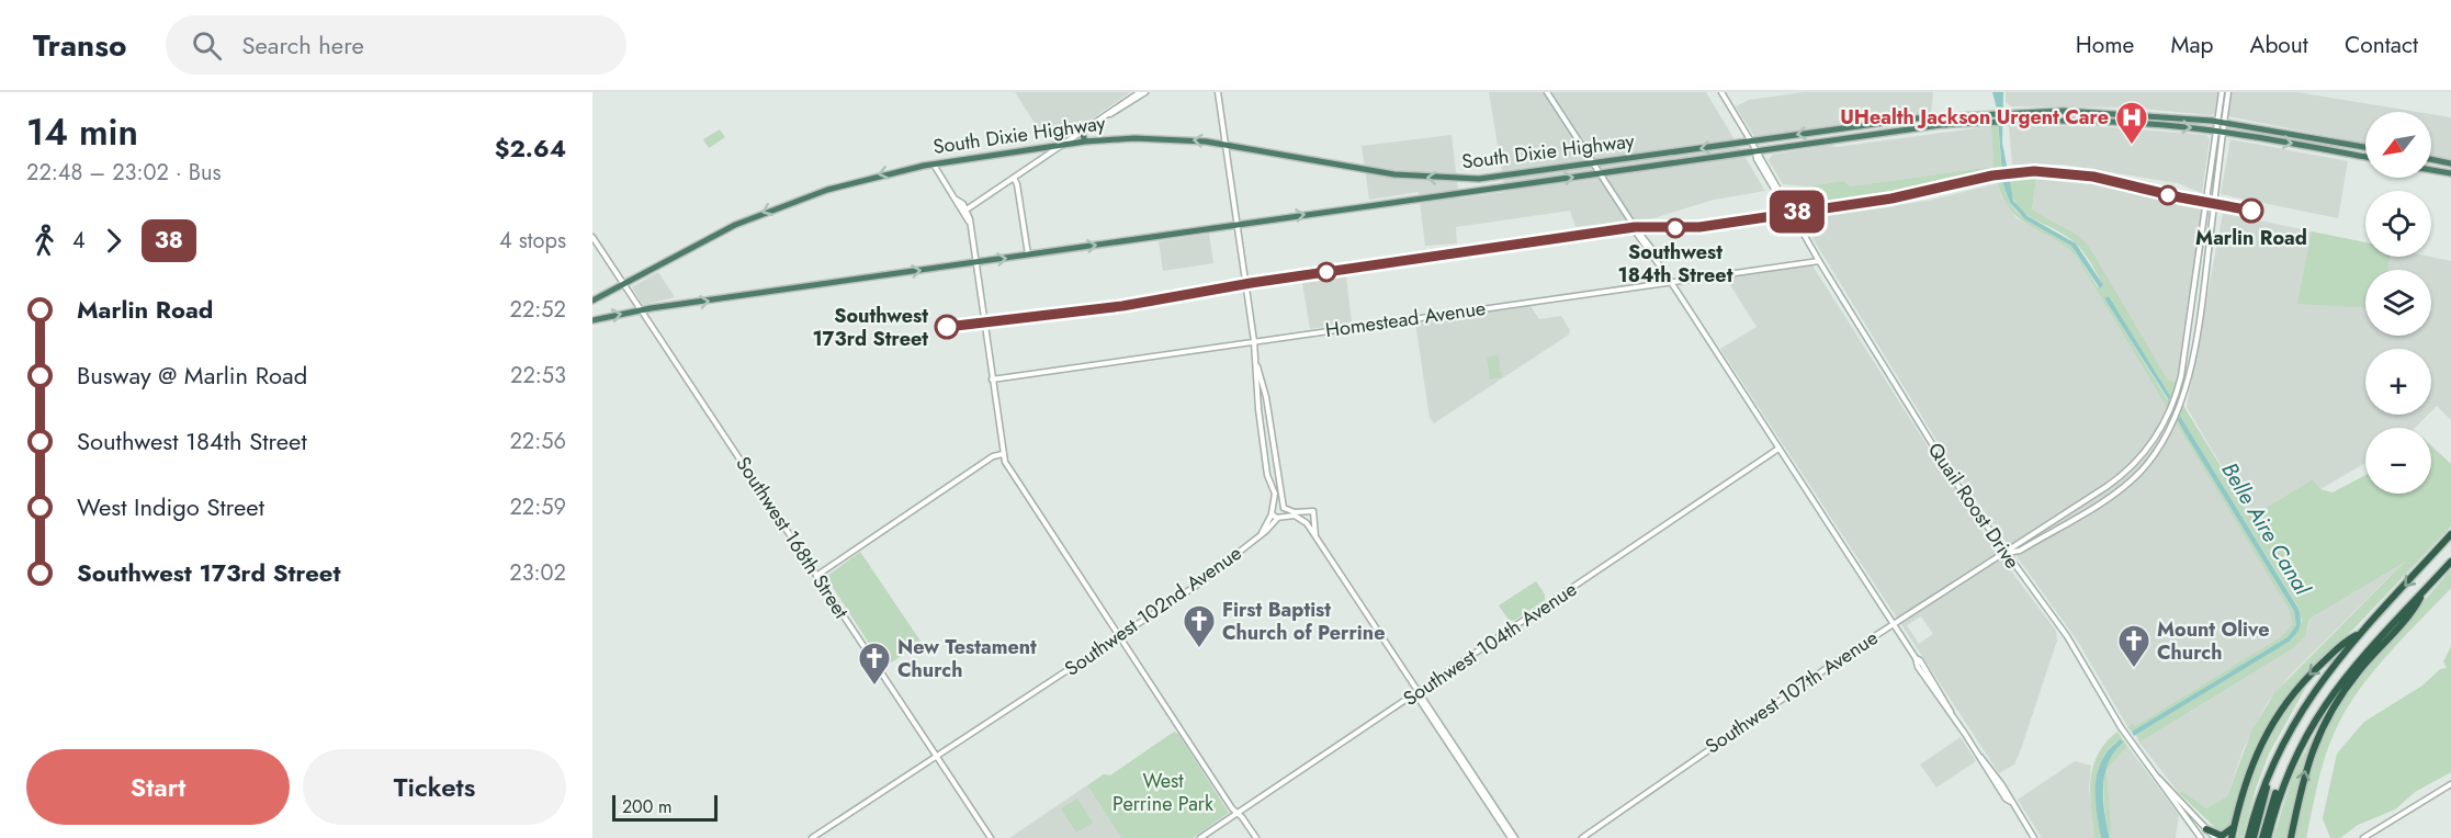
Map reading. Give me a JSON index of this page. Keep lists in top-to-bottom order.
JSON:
{
  "streets": {
    "highway": ["South Dixie Highway"],
    "street": [
      "Homestead Avenue",
      "Quail Roost Drive",
      "Southwest 168th Street",
      "Southwest 102nd Avenue",
      "Southwest 104th Avenue",
      "Southwest 107th Avenue"
    ]
  },
  "crossings": [
    ["South Dixie Highway", "Quail Roost Drive"],
    ["South Dixie Highway", "Southwest 168th Street"],
    ["Homestead Avenue", "Quail Roost Drive"],
    ["Quail Roost Drive", "Southwest 107th Avenue"],
    ["Southwest 168th Street", "Southwest 102nd Avenue"]
  ],
  "water": ["Belle Aire Canal"],
  "parks": ["West Perrine Park"],
  "places": {
    "hospital": ["UHealth Jackson Urgent Care"],
    "other": ["Marlin Road", "Southwest 184th Street", "Southwest 173rd Street"],
    "church": ["First Baptist Church of Perrine", "Mount Olive Church", "New Testament Church"]
  },
  "lines": ["bus line 38"],
  "scale_bar": "200 m",
  "north": "bottom left",
  "page": {
    "header": "Transo",
    "search": "Search here",
    "nav": [
      "Home",
      "Map",
      "About",
      "Contact"
    ],
    "heading": ["14 min", "22:48 – 23:02 · Bus", "$2.64"],
    "on_map": "38",
    "map_buttons": ["+", "−"],
    "legs": ["4", "38", "4 stops"],
    "list": [
      {
        "name": "Marlin Road",
        "value": "22:52"
      },
      {
        "name": "Busway @ Marlin Road",
        "value": "22:53"
      },
      {
        "name": "Southwest 184th Street",
        "value": "22:56"
      },
      {
        "name": "West Indigo Street",
        "value": "22:59"
      },
      {
        "name": "Southwest 173rd Street",
        "value": "23:02"
      }
    ],
    "buttons": ["Start", "Tickets"],
    "scale": "200 m"
  }
}
